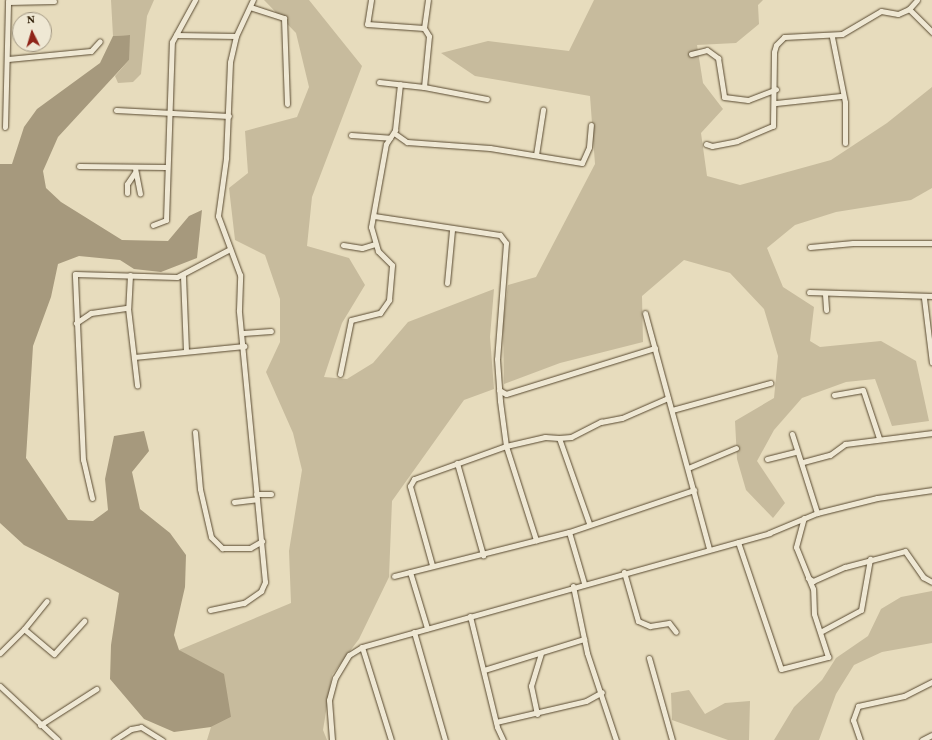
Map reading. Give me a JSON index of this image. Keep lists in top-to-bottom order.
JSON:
{
  "north": "top"
}
